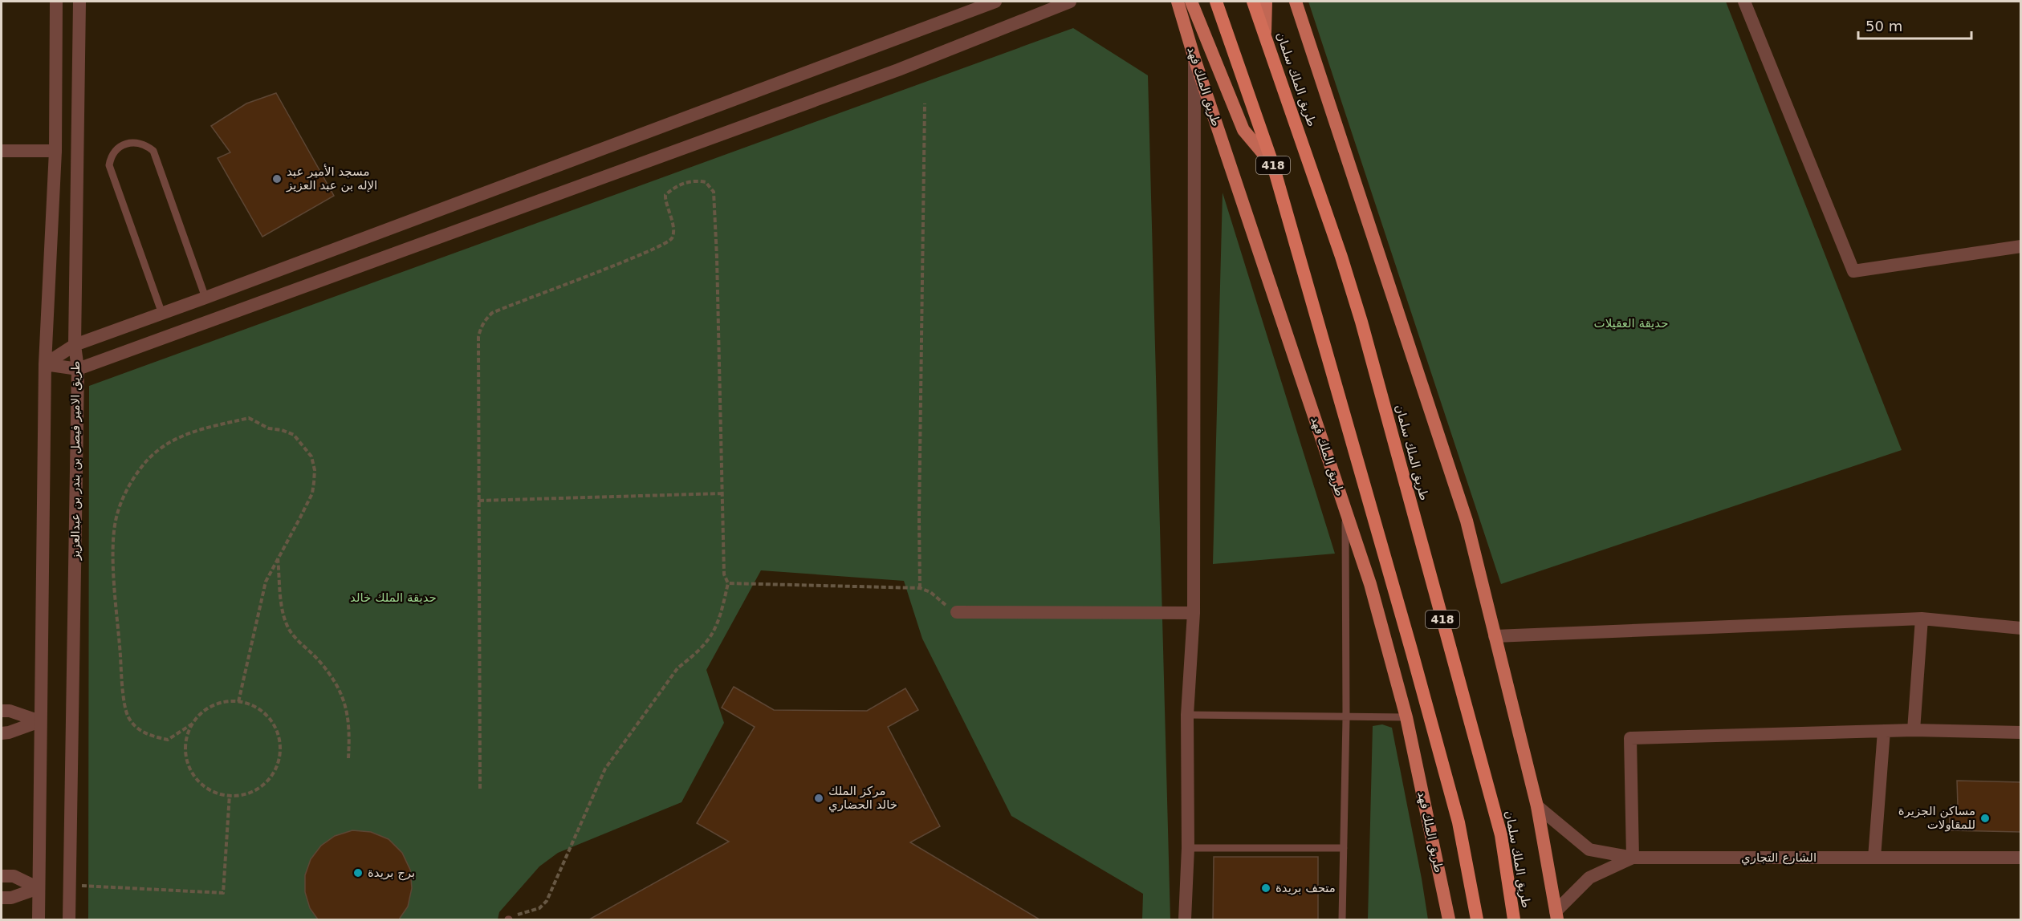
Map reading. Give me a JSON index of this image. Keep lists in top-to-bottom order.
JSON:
{
  "streets": {
    "highway": ["طريق الملك سلمان", "418"],
    "main road": ["طريق الملك فهد"],
    "street": ["طريق الامير فيصل بن بندر بن عبدالعزيز", "الشارع التجاري"]
  },
  "parks": ["حديقة العقيلات", "حديقة الملك خالد"],
  "places": [
    "مسجد الأمير عبد الإله بن عبد العزيز",
    "مركز الملك خالد الحضاري",
    "مساكن الجزيرة للمقاولات",
    "برج بريدة",
    "متحف بريدة"
  ],
  "scale_bar": "50 m"
}
